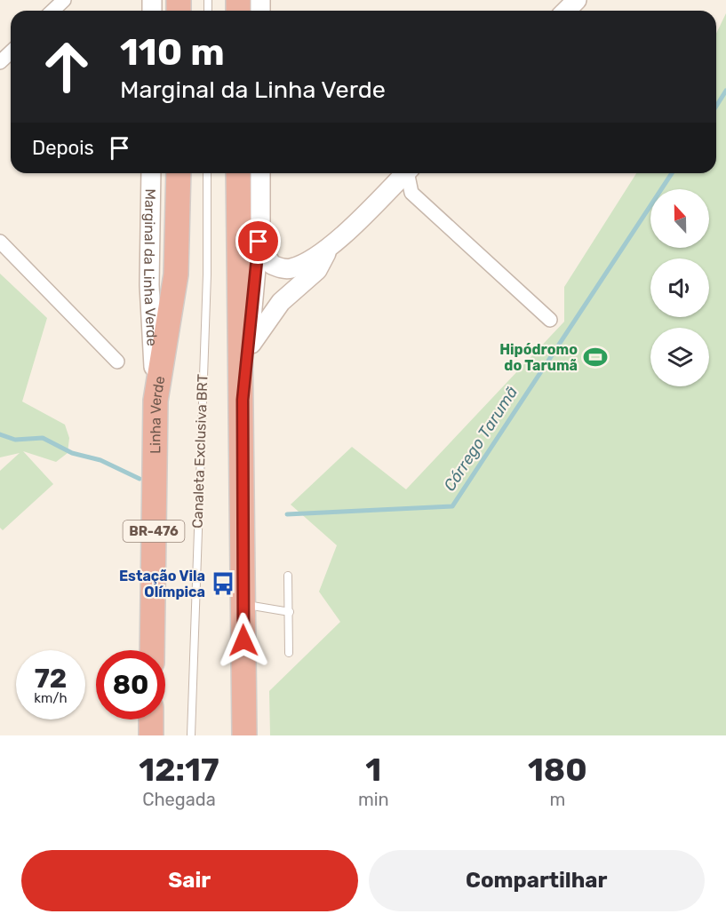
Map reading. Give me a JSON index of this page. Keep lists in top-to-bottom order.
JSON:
{
  "streets": {
    "highway": ["Linha Verde", "BR-476"],
    "main road": ["Marginal da Linha Verde"],
    "lane": ["Canaleta Exclusiva BRT"]
  },
  "crossings": [
    ["Marginal da Linha Verde", "Linha Verde"]
  ],
  "water": ["Córrego Tarumã"],
  "places": {
    "sports": ["Hipódromo do Tarumã"],
    "bus stop": ["Estação Vila Olímpica"]
  },
  "north": "top",
  "page": {
    "turn": ["110 m", "Marginal da Linha Verde"],
    "then": "Depois",
    "speed": "72 km/h",
    "limit": "80",
    "eta": [
      "12:17",
      "Chegada",
      "1",
      "min",
      "180",
      "m"
    ],
    "buttons": ["Sair", "Compartilhar"]
  }
}
